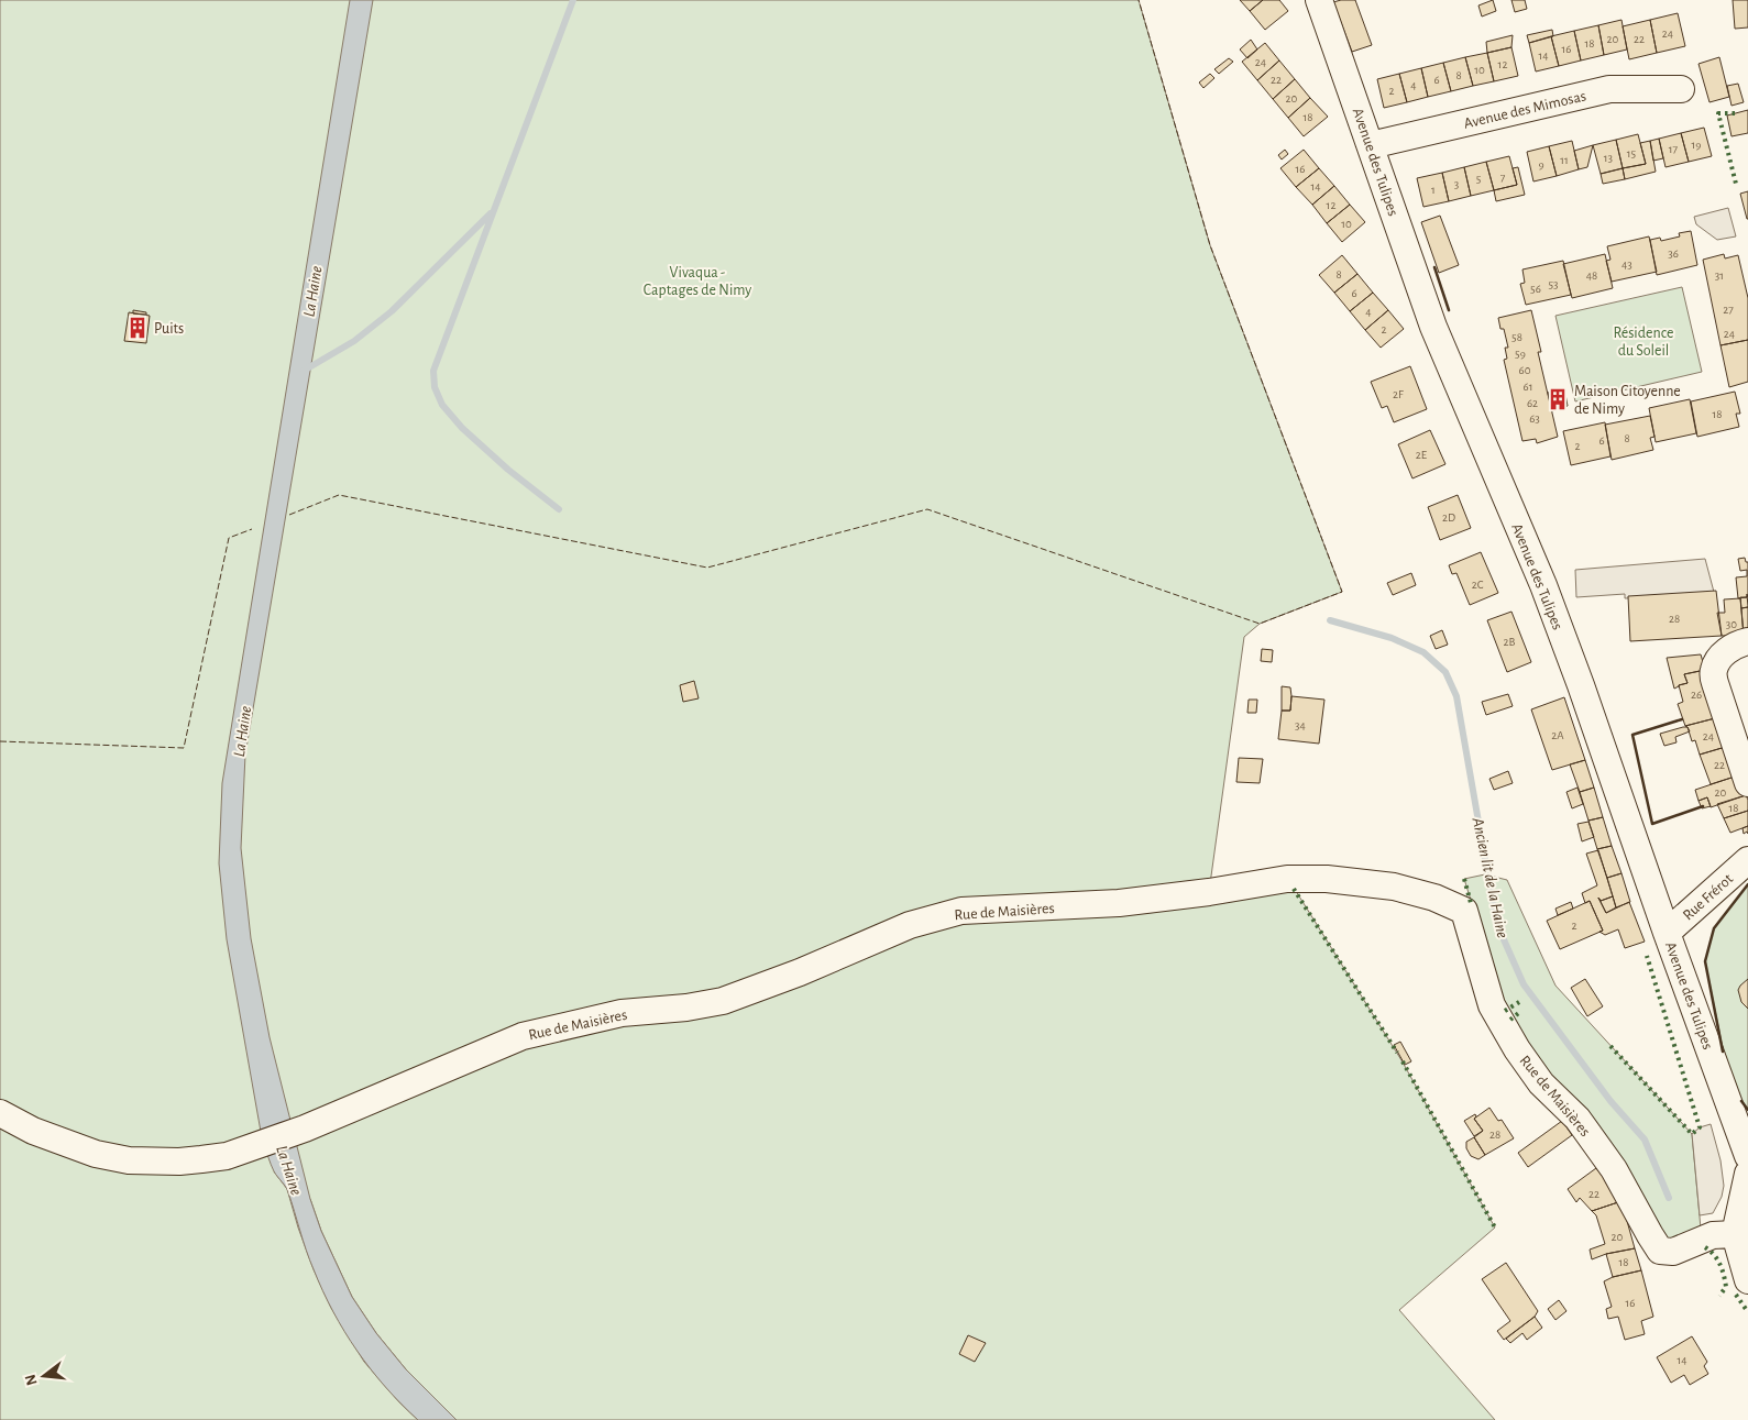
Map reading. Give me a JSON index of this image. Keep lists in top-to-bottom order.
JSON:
{
  "streets": {
    "street": [
      "Avenue des Mimosas",
      "Avenue des Tulipes",
      "Rue Frérot",
      "Rue de Maisières"
    ]
  },
  "crossings": [
    ["Avenue des Mimosas", "Avenue des Tulipes"],
    ["Avenue des Tulipes", "Rue Frérot"]
  ],
  "water": ["La Haine", "Ancien lit de la Haine"],
  "parks": ["Vivaqua - Captages de Nimy", "Résidence du Soleil"],
  "places": {
    "building": ["Puits", "Maison Citoyenne de Nimy"]
  },
  "house_numbers": [
    "24",
    "20",
    "22",
    "18",
    "16",
    "14",
    "24",
    "12",
    "10",
    "8",
    "22",
    "6",
    "4",
    "2",
    "20",
    "18",
    "19",
    "17",
    "15",
    "13",
    "11",
    "9",
    "16",
    "7",
    "5",
    "3",
    "14",
    "1",
    "12",
    "10",
    "36",
    "43",
    "8",
    "48",
    "31",
    "53",
    "56",
    "6",
    "27",
    "4",
    "2",
    "24",
    "58",
    "59",
    "60",
    "61",
    "2F",
    "62",
    "18",
    "63",
    "8",
    "6",
    "2",
    "2E",
    "2D",
    "2C",
    "28",
    "30",
    "2B",
    "26",
    "34",
    "2A",
    "24",
    "22",
    "20",
    "18",
    "2",
    "28",
    "22",
    "20",
    "18",
    "16",
    "14"
  ],
  "north": "left"
}
